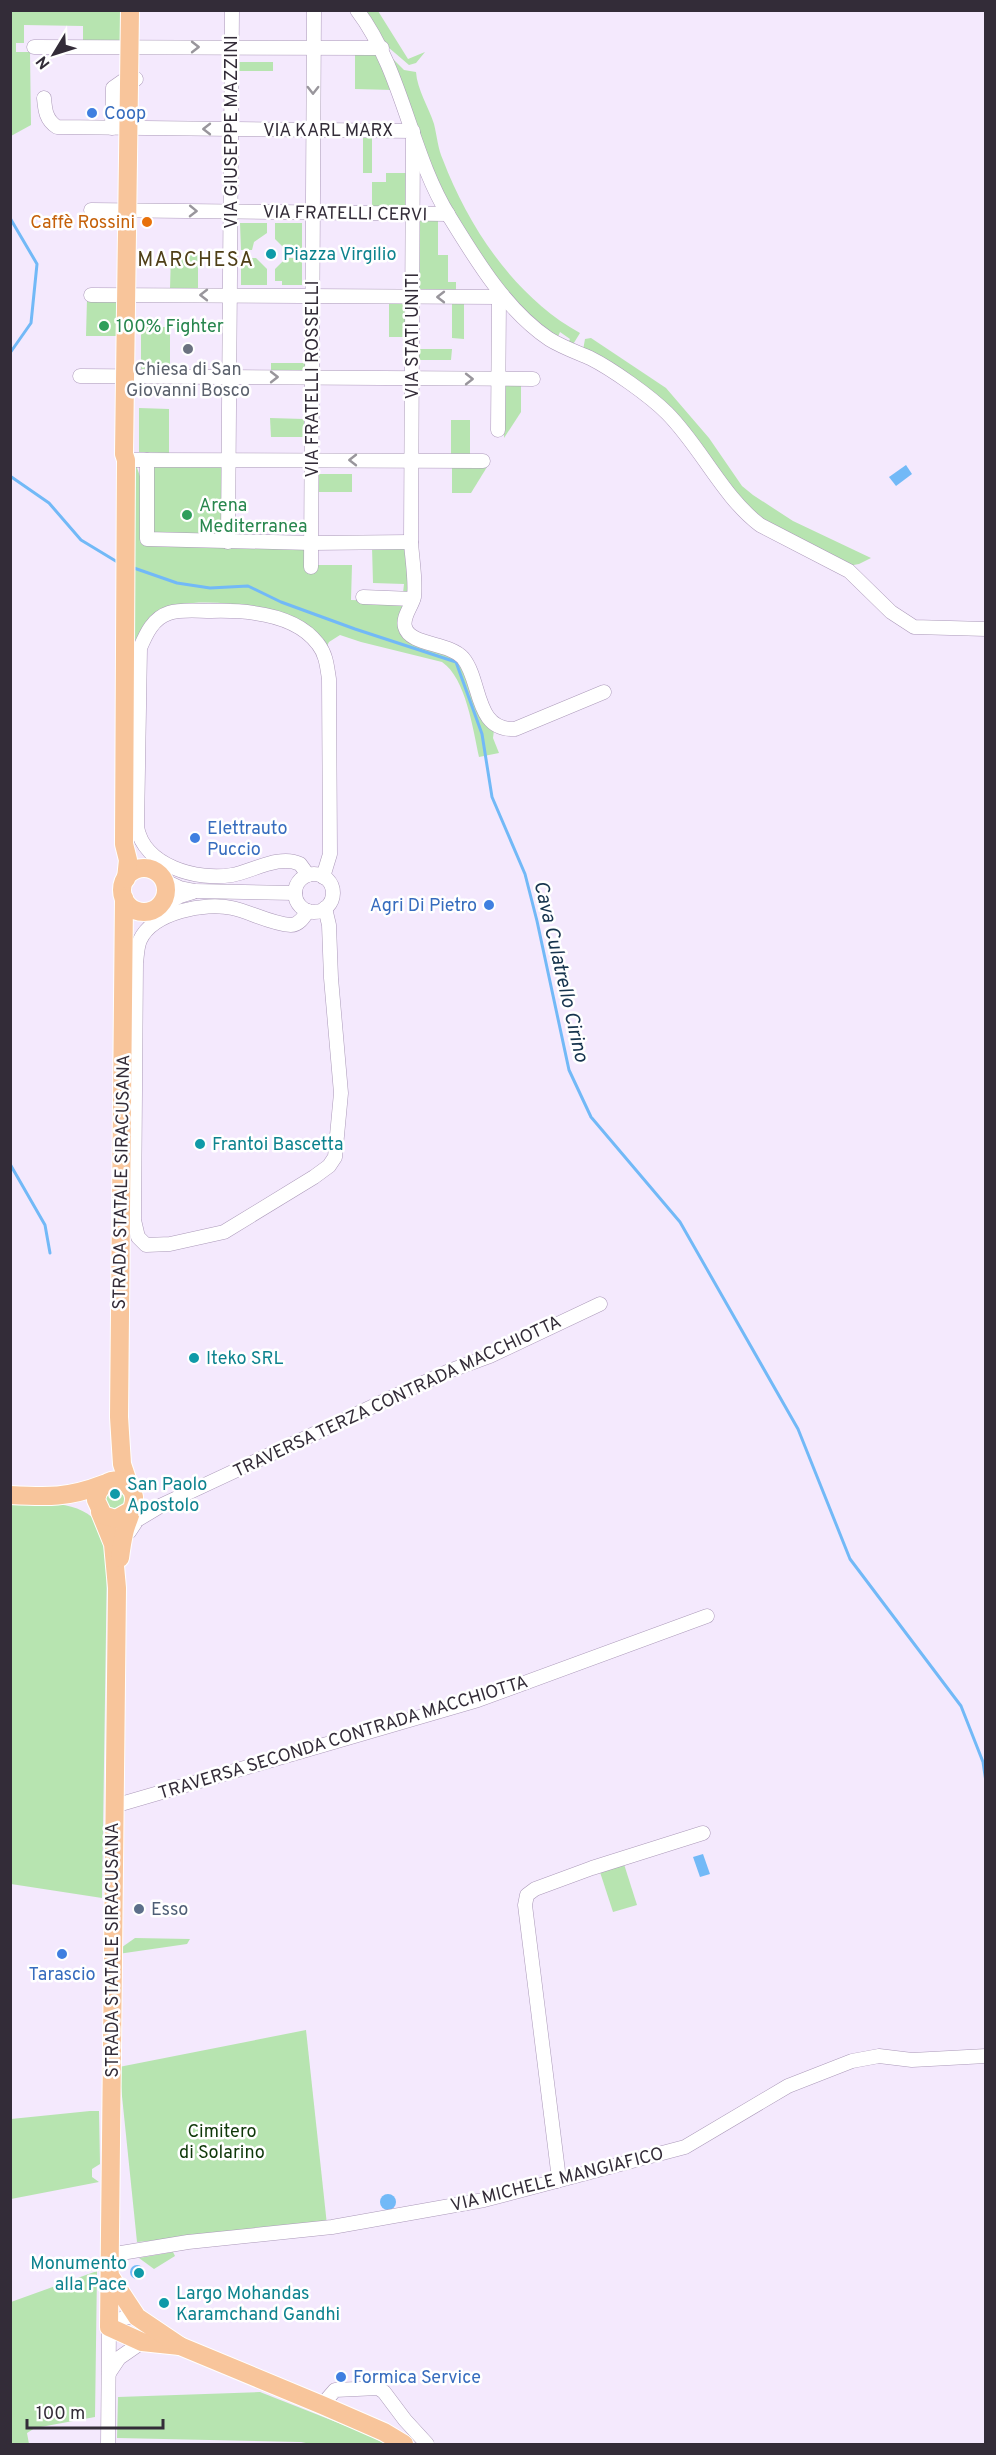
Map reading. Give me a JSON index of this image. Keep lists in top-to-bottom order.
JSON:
{
  "streets": {
    "main road": ["STRADA STATALE SIRACUSANA"],
    "street": [
      "VIA KARL MARX",
      "VIA GIUSEPPE MAZZINI",
      "VIA FRATELLI CERVI",
      "VIA STATI UNITI",
      "VIA FRATELLI ROSSELLI",
      "TRAVERSA TERZA CONTRADA MACCHIOTTA",
      "TRAVERSA SECONDA CONTRADA MACCHIOTTA",
      "VIA MICHELE MANGIAFICO"
    ]
  },
  "crossings": [
    ["VIA KARL MARX", "VIA GIUSEPPE MAZZINI"],
    ["VIA KARL MARX", "VIA STATI UNITI"],
    ["VIA KARL MARX", "VIA FRATELLI ROSSELLI"],
    ["VIA GIUSEPPE MAZZINI", "VIA FRATELLI CERVI"],
    ["VIA FRATELLI CERVI", "VIA STATI UNITI"],
    ["VIA FRATELLI CERVI", "VIA FRATELLI ROSSELLI"],
    ["STRADA STATALE SIRACUSANA", "TRAVERSA SECONDA CONTRADA MACCHIOTTA"],
    ["STRADA STATALE SIRACUSANA", "VIA MICHELE MANGIAFICO"]
  ],
  "districts": ["MARCHESA"],
  "water": ["Cava Culatrello Cirino"],
  "parks": ["Cimitero di Solarino"],
  "places": [
    "Coop",
    "Caffè Rossini",
    "Piazza Virgilio",
    "100% Fighter",
    "Chiesa di San Giovanni Bosco",
    "Arena Mediterranea",
    "Elettrauto Puccio",
    "Agri Di Pietro",
    "Frantoi Bascetta",
    "Iteko SRL",
    "San Paolo Apostolo",
    "Esso",
    "Tarascio",
    "Monumento alla Pace",
    "Largo Mohandas Karamchand Gandhi",
    "Formica Service"
  ],
  "scale_bar": "100 m",
  "north": "bottom left"
}
